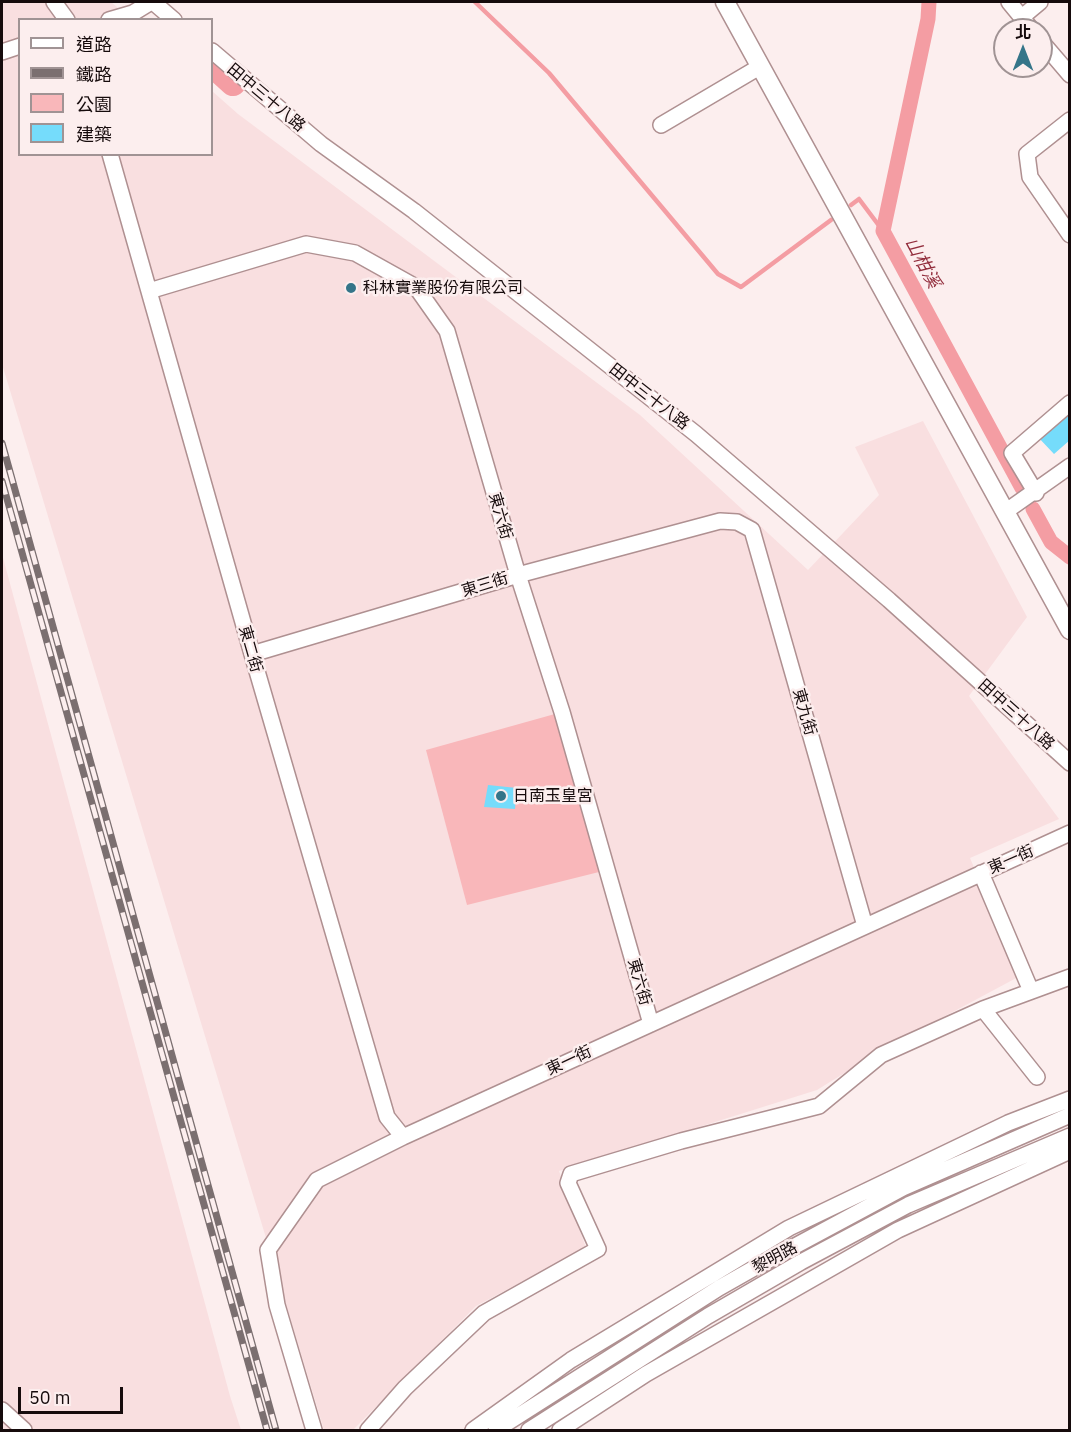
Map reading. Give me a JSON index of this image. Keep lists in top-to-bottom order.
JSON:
{
  "streets": {
    "street": [
      "田中三十八路",
      "東六街",
      "東三街",
      "東二街",
      "東九街",
      "東一街",
      "黎明路"
    ]
  },
  "crossings": [
    ["東六街", "東三街"],
    ["東六街", "東二街"],
    ["東六街", "東一街"],
    ["東三街", "東二街"],
    ["東三街", "東九街"],
    ["東二街", "東一街"],
    ["東九街", "東一街"]
  ],
  "water": ["山柑溪"],
  "places": ["科林實業股份有限公司", "日南玉皇宮"],
  "legend": [
    "道路",
    "鐵路",
    "公園",
    "建築"
  ],
  "scale_bar": "50 m",
  "north": "top"
}
